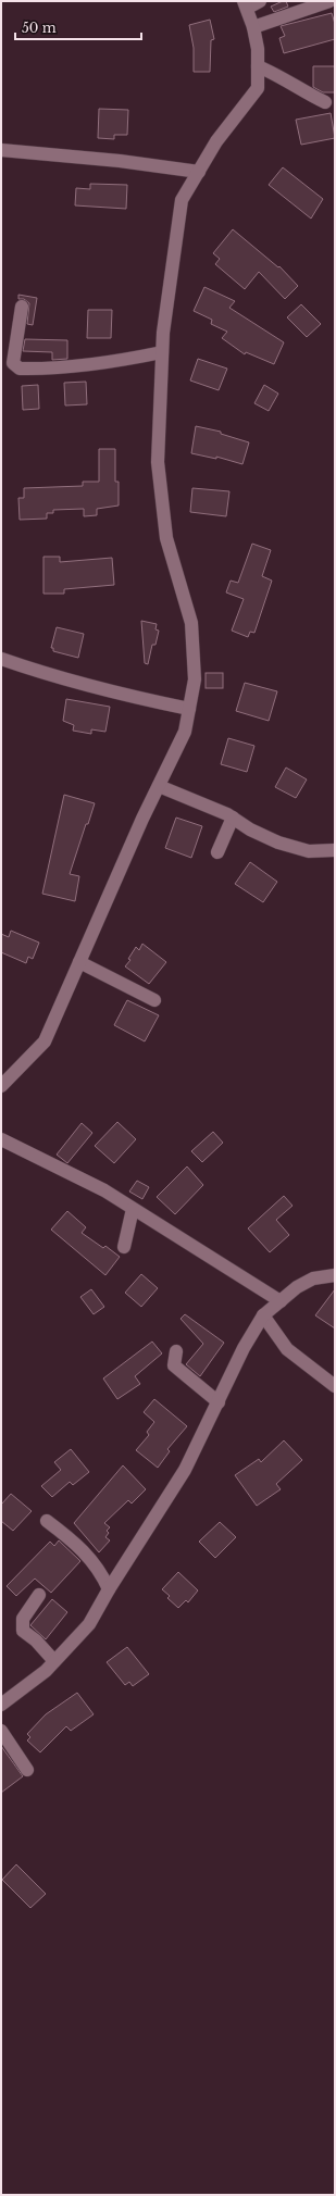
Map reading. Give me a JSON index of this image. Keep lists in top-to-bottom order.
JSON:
{
  "scale_bar": "50 m"
}
